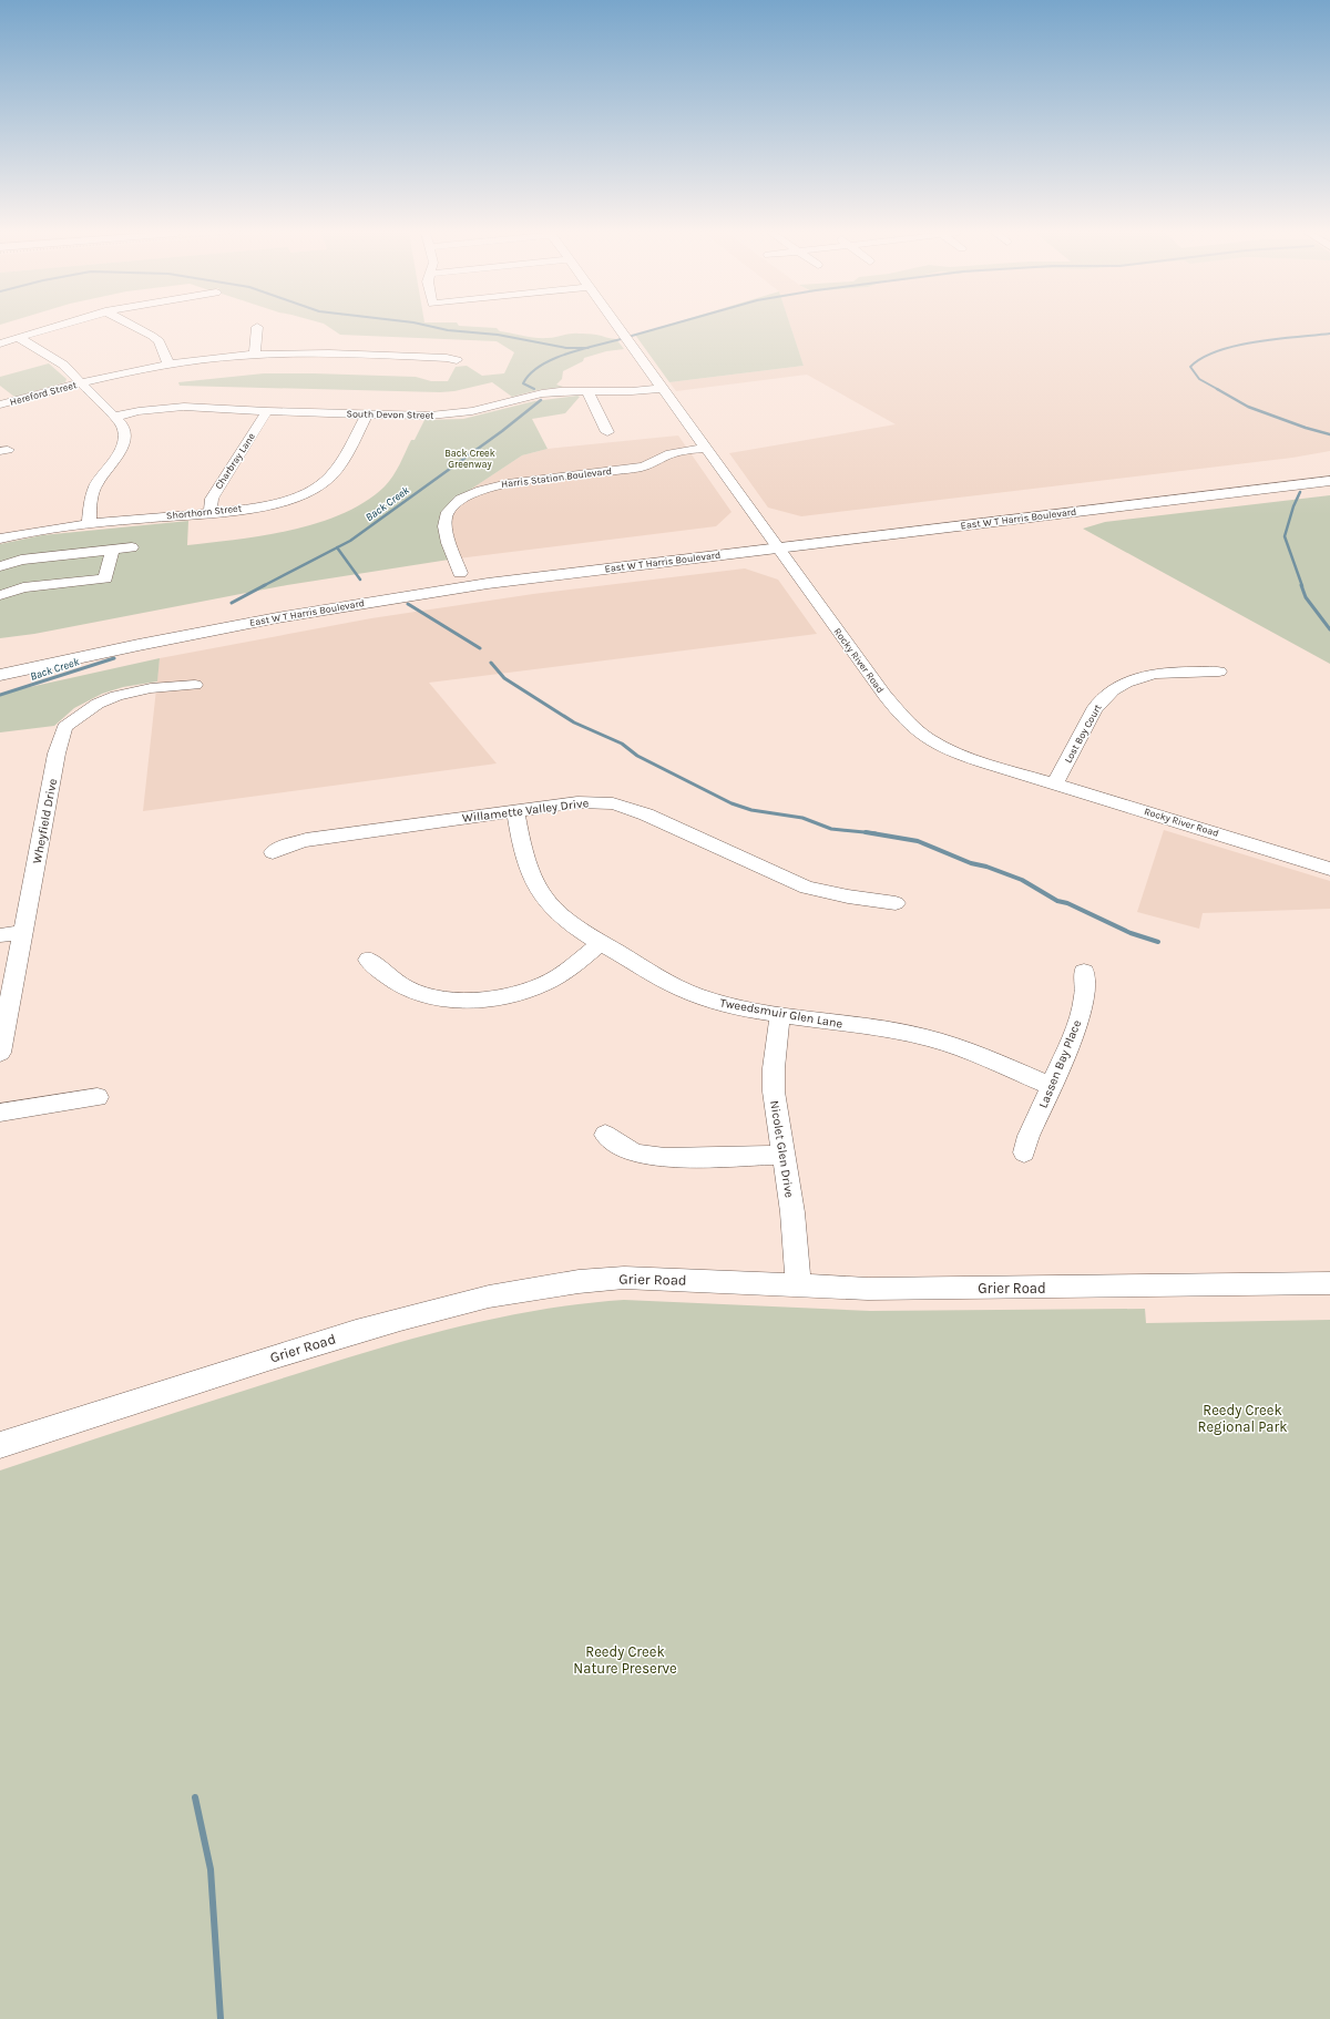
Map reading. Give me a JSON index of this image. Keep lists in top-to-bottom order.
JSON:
{
  "streets": {
    "main road": ["East W T Harris Boulevard"],
    "street": [
      "Hereford Street",
      "South Devon Street",
      "Charbray Lane",
      "Harris Station Boulevard",
      "Shorthorn Street",
      "Rocky River Road",
      "Lost Boy Court",
      "Willamette Valley Drive",
      "Wheyfield Drive",
      "Tweedsmuir Glen Lane",
      "Lassen Bay Place",
      "Nicolet Glen Drive",
      "Grier Road"
    ]
  },
  "crossings": [
    ["South Devon Street", "Charbray Lane"],
    ["South Devon Street", "Shorthorn Street"],
    ["South Devon Street", "Rocky River Road"],
    ["Charbray Lane", "Shorthorn Street"],
    ["Harris Station Boulevard", "East W T Harris Boulevard"],
    ["Harris Station Boulevard", "Rocky River Road"],
    ["East W T Harris Boulevard", "Rocky River Road"],
    ["Rocky River Road", "Lost Boy Court"],
    ["Willamette Valley Drive", "Tweedsmuir Glen Lane"],
    ["Tweedsmuir Glen Lane", "Lassen Bay Place"],
    ["Tweedsmuir Glen Lane", "Nicolet Glen Drive"],
    ["Nicolet Glen Drive", "Grier Road"]
  ],
  "water": ["Back Creek"],
  "parks": ["Back Creek Greenway", "Reedy Creek Regional Park", "Reedy Creek Nature Preserve"]
}
